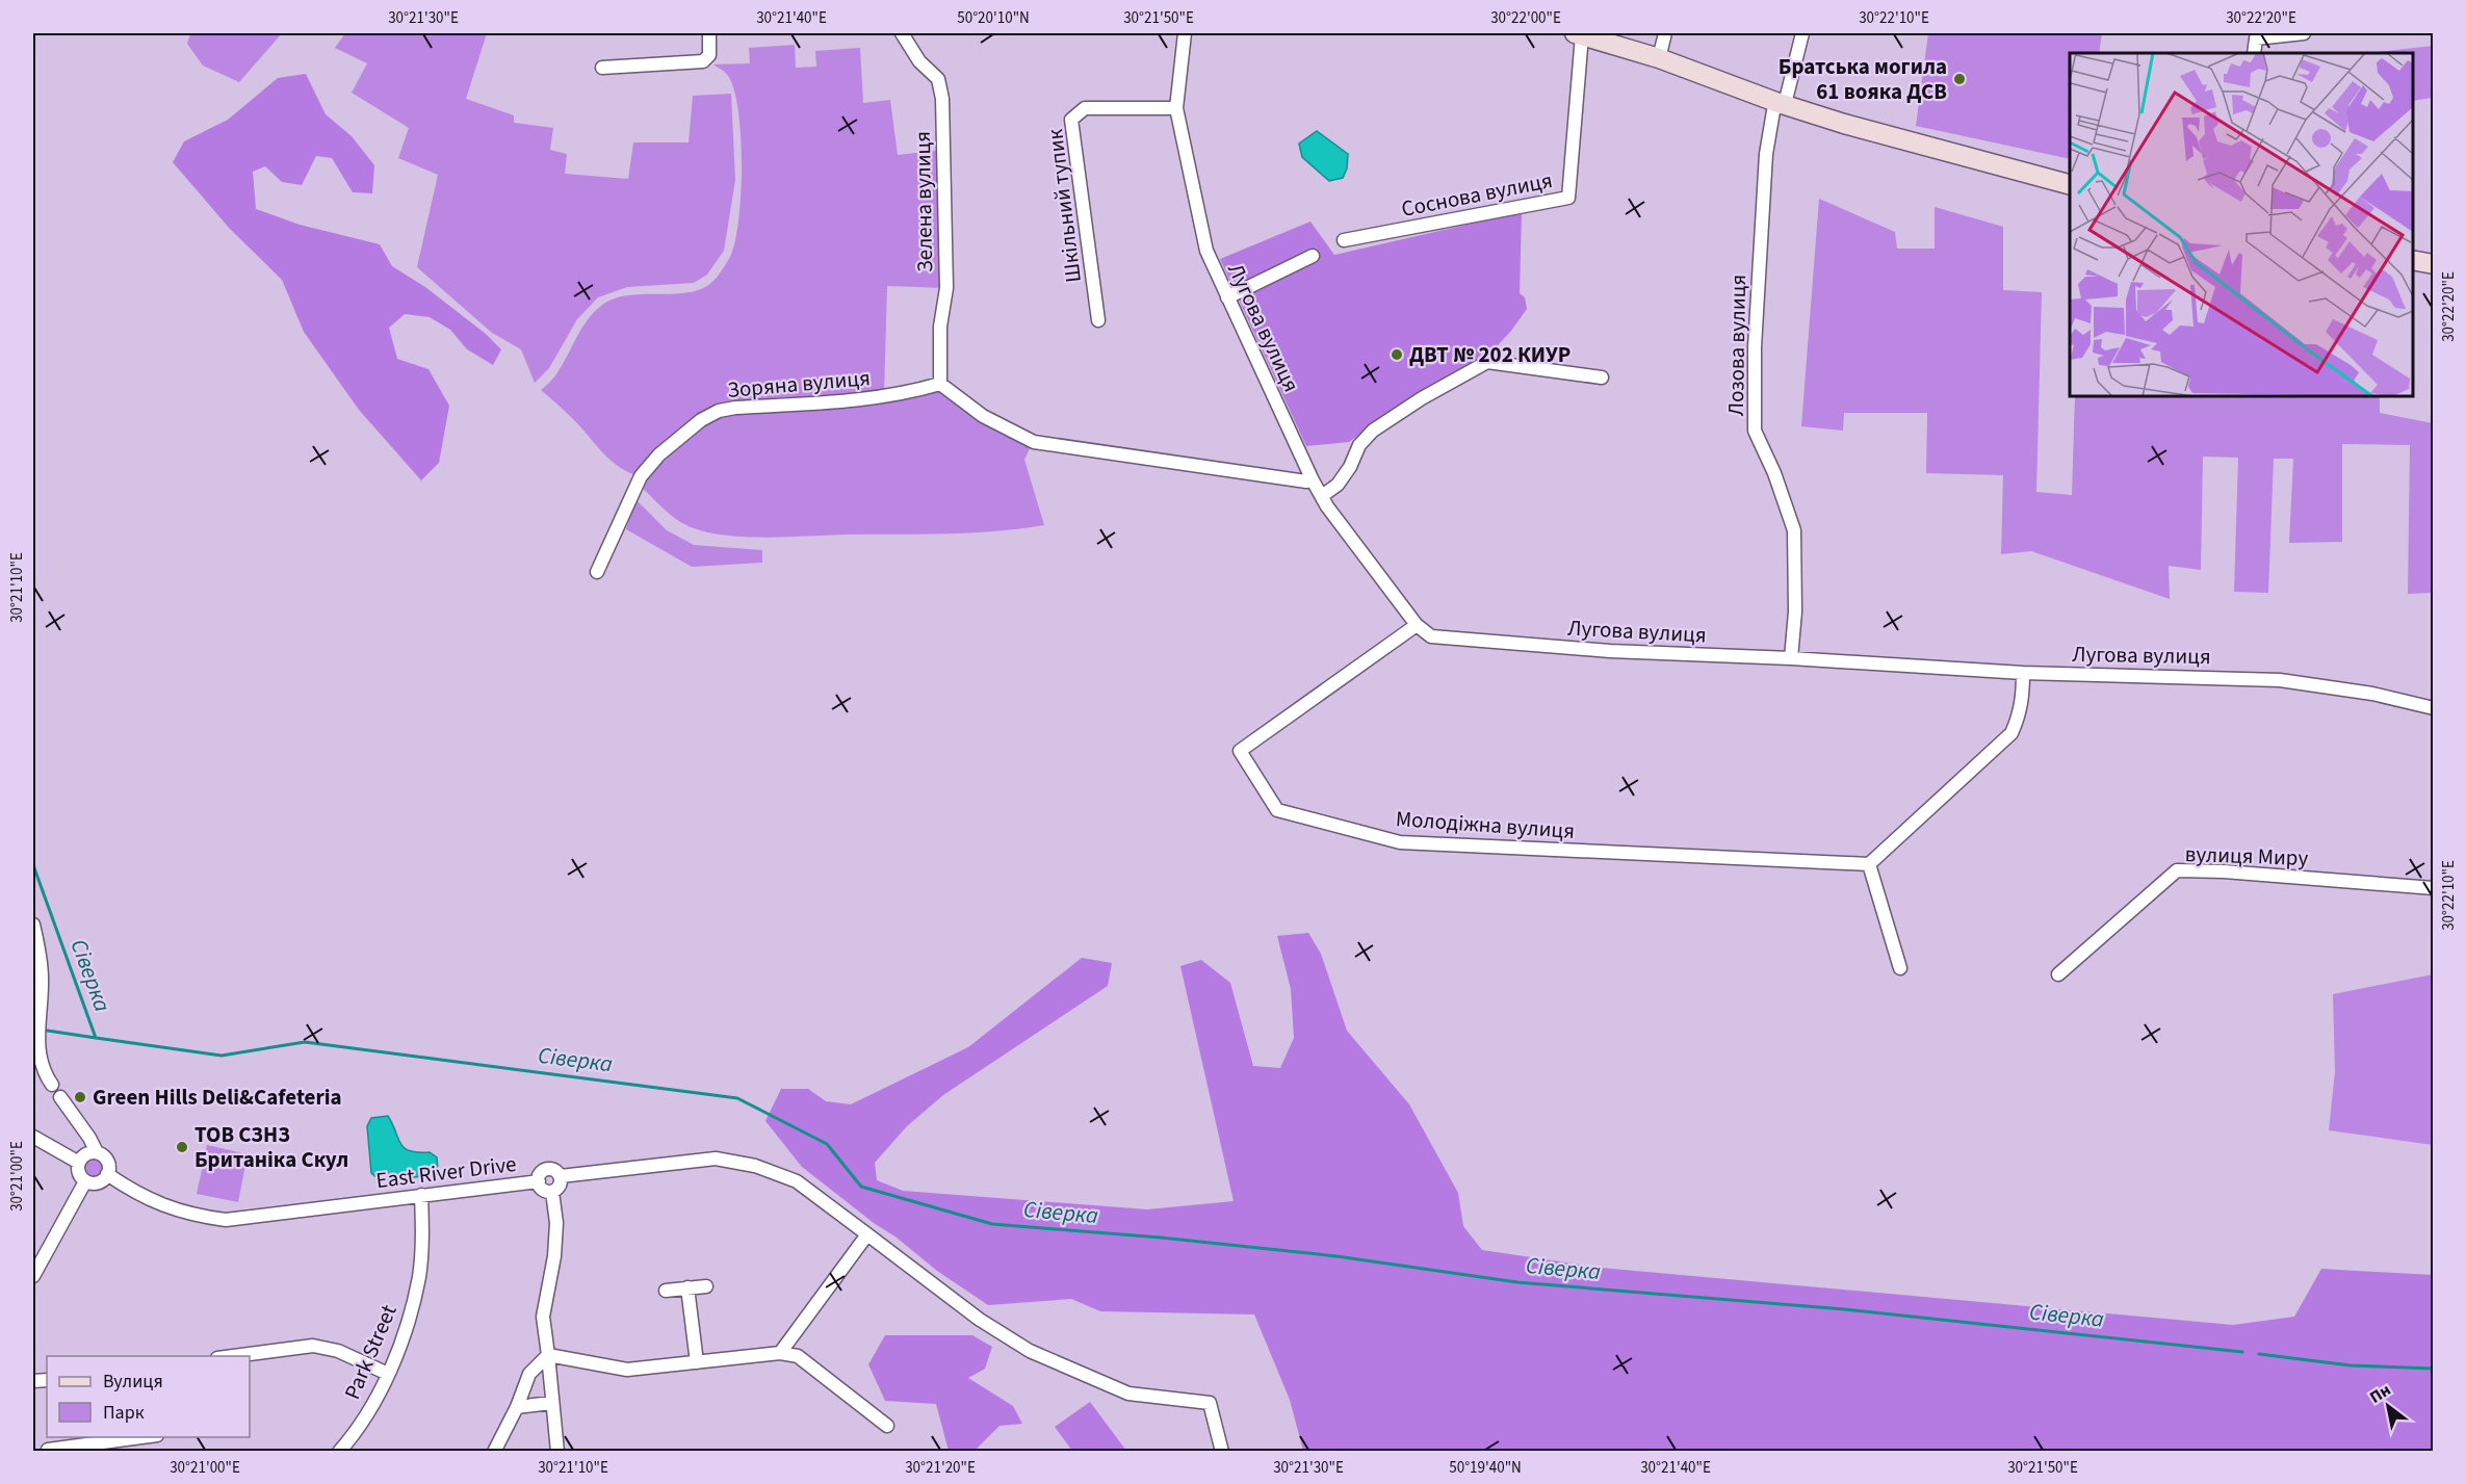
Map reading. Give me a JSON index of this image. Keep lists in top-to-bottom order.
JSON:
{
  "streets": {
    "street": [
      "Соснова вулиця",
      "Зелена вулиця",
      "Шкільний тупик",
      "Лугова вулиця",
      "Лозова вулиця",
      "Зоряна вулиця",
      "Молодіжна вулиця",
      "вулиця Миру",
      "Еаst Rіvеr Drive",
      "Park Street"
    ]
  },
  "crossings": [
    ["Зелена вулиця", "Зоряна вулиця"],
    ["Шкільний тупик", "Лугова вулиця"],
    ["Лугова вулиця", "Лозова вулиця"],
    ["Лугова вулиця", "Молодіжна вулиця"],
    ["Еаst Rіvеr Drive", "Park Street"]
  ],
  "water": ["Сіверка"],
  "places": [
    "Братська могила 61 вояка ДСВ",
    "ДВТ № 202 КИУР",
    "Green Hills Deli&Cafeteria",
    "ТОВ СЗНЗ Британіка Скул"
  ],
  "legend": ["Вулиця", "Парк"],
  "north": "top left",
  "coordinates": [
    "30°21'30\"E",
    "30°21'40\"E",
    "50°20'10\"N",
    "30°21'50\"E",
    "30°22'00\"E",
    "30°22'10\"E",
    "30°22'20\"E",
    "30°21'10\"E",
    "30°21'00\"E",
    "30°21'20\"E",
    "50°19'40\"N"
  ]
}
